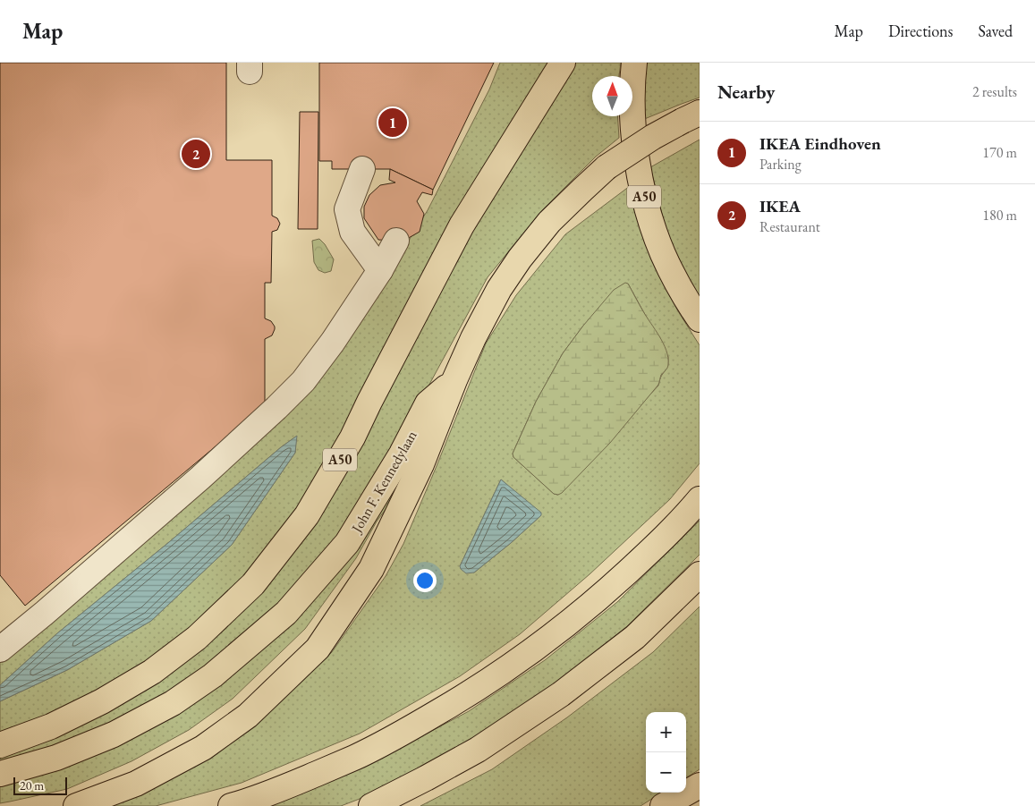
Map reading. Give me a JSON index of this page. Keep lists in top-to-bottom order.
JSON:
{
  "streets": {
    "highway": ["A50", "John F. Kennedylaan"]
  },
  "scale_bar": "20 m",
  "north": "top",
  "page": {
    "header": "Map",
    "nav": ["Map", "Directions", "Saved"],
    "heading": ["Nearby", "2 results"],
    "pins": ["1", "2"],
    "list": [
      {
        "mark": "1",
        "name": "IKEA Eindhoven",
        "note": "Parking",
        "value": "170 m"
      },
      {
        "mark": "2",
        "name": "IKEA",
        "note": "Restaurant",
        "value": "180 m"
      }
    ],
    "map_buttons": ["+", "−"],
    "scale": "20 m"
  }
}
